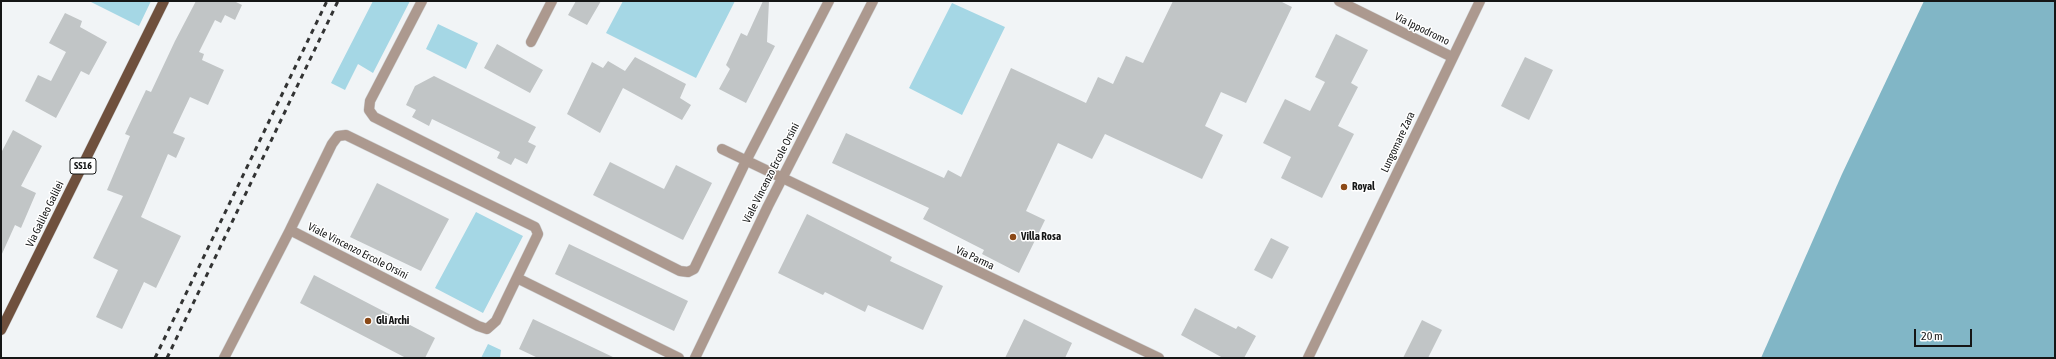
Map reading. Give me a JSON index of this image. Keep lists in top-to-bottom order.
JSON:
{
  "streets": {
    "main road": ["SS16", "Via Galileo Galilei"],
    "street": [
      "Via Ippodromo",
      "Lungomare Zara",
      "Viale Vincenzo Ercole Orsini",
      "Via Parma"
    ]
  },
  "crossings": [
    ["Via Ippodromo", "Lungomare Zara"],
    ["Viale Vincenzo Ercole Orsini", "Via Parma"]
  ],
  "places": ["Royal", "Villa Rosa", "Gli Archi"],
  "scale_bar": "20 m"
}
